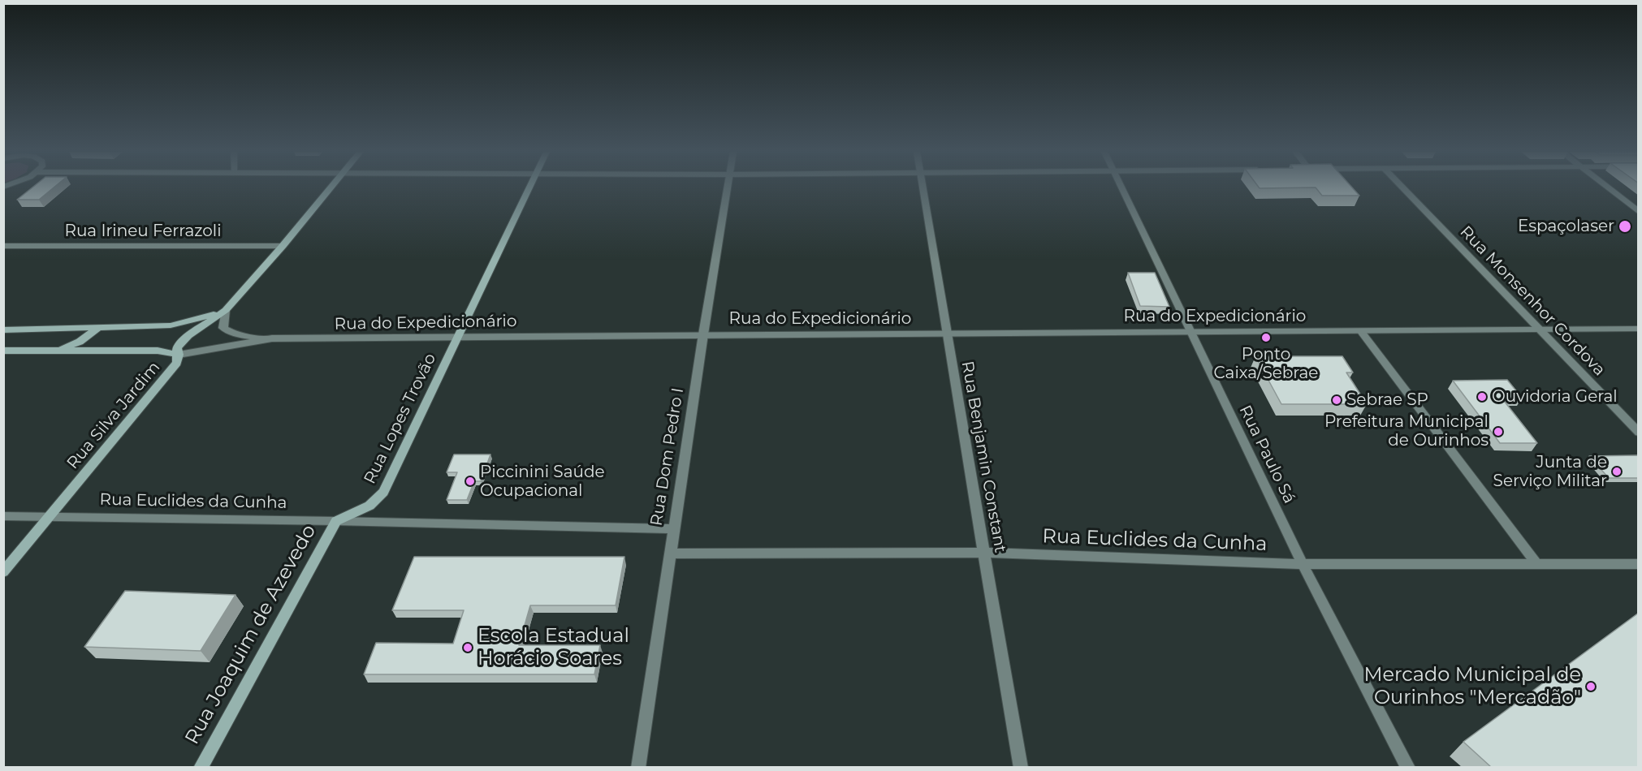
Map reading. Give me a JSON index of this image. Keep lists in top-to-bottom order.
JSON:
{
  "streets": {
    "main road": [
      "Rua do Expedicionário",
      "Rua Silva Jardim",
      "Rua Lopes Trovão",
      "Rua Joaquim de Azevedo"
    ],
    "street": [
      "Rua Irineu Ferrazoli",
      "Rua Monsenhor Cordova",
      "Rua Paulo Sá",
      "Rua Dom Pedro I",
      "Rua Benjamin Constant",
      "Rua Euclides da Cunha"
    ]
  },
  "crossings": [
    ["Rua Irineu Ferrazoli", "Rua Silva Jardim"],
    ["Rua Monsenhor Cordova", "Rua do Expedicionário"],
    ["Rua do Expedicionário", "Rua Silva Jardim"],
    ["Rua do Expedicionário", "Rua Lopes Trovão"],
    ["Rua do Expedicionário", "Rua Paulo Sá"],
    ["Rua do Expedicionário", "Rua Dom Pedro I"],
    ["Rua do Expedicionário", "Rua Benjamin Constant"],
    ["Rua Silva Jardim", "Rua Euclides da Cunha"],
    ["Rua Lopes Trovão", "Rua Euclides da Cunha"],
    ["Rua Lopes Trovão", "Rua Joaquim de Azevedo"],
    ["Rua Paulo Sá", "Rua Euclides da Cunha"],
    ["Rua Dom Pedro I", "Rua Euclides da Cunha"],
    ["Rua Benjamin Constant", "Rua Euclides da Cunha"],
    ["Rua Euclides da Cunha", "Rua Joaquim de Azevedo"]
  ],
  "places": [
    "Espaçolaser",
    "Ponto Caixa/Sebrae",
    "Ouvidoria Geral",
    "Sebrae SP",
    "Prefeitura Municipal de Ourinhos",
    "Junta de Serviço Militar",
    "Piccinini Saúde Ocupacional",
    "Escola Estadual Horácio Soares",
    "Mercado Municipal de Ourinhos \"Mercadão\""
  ]
}
